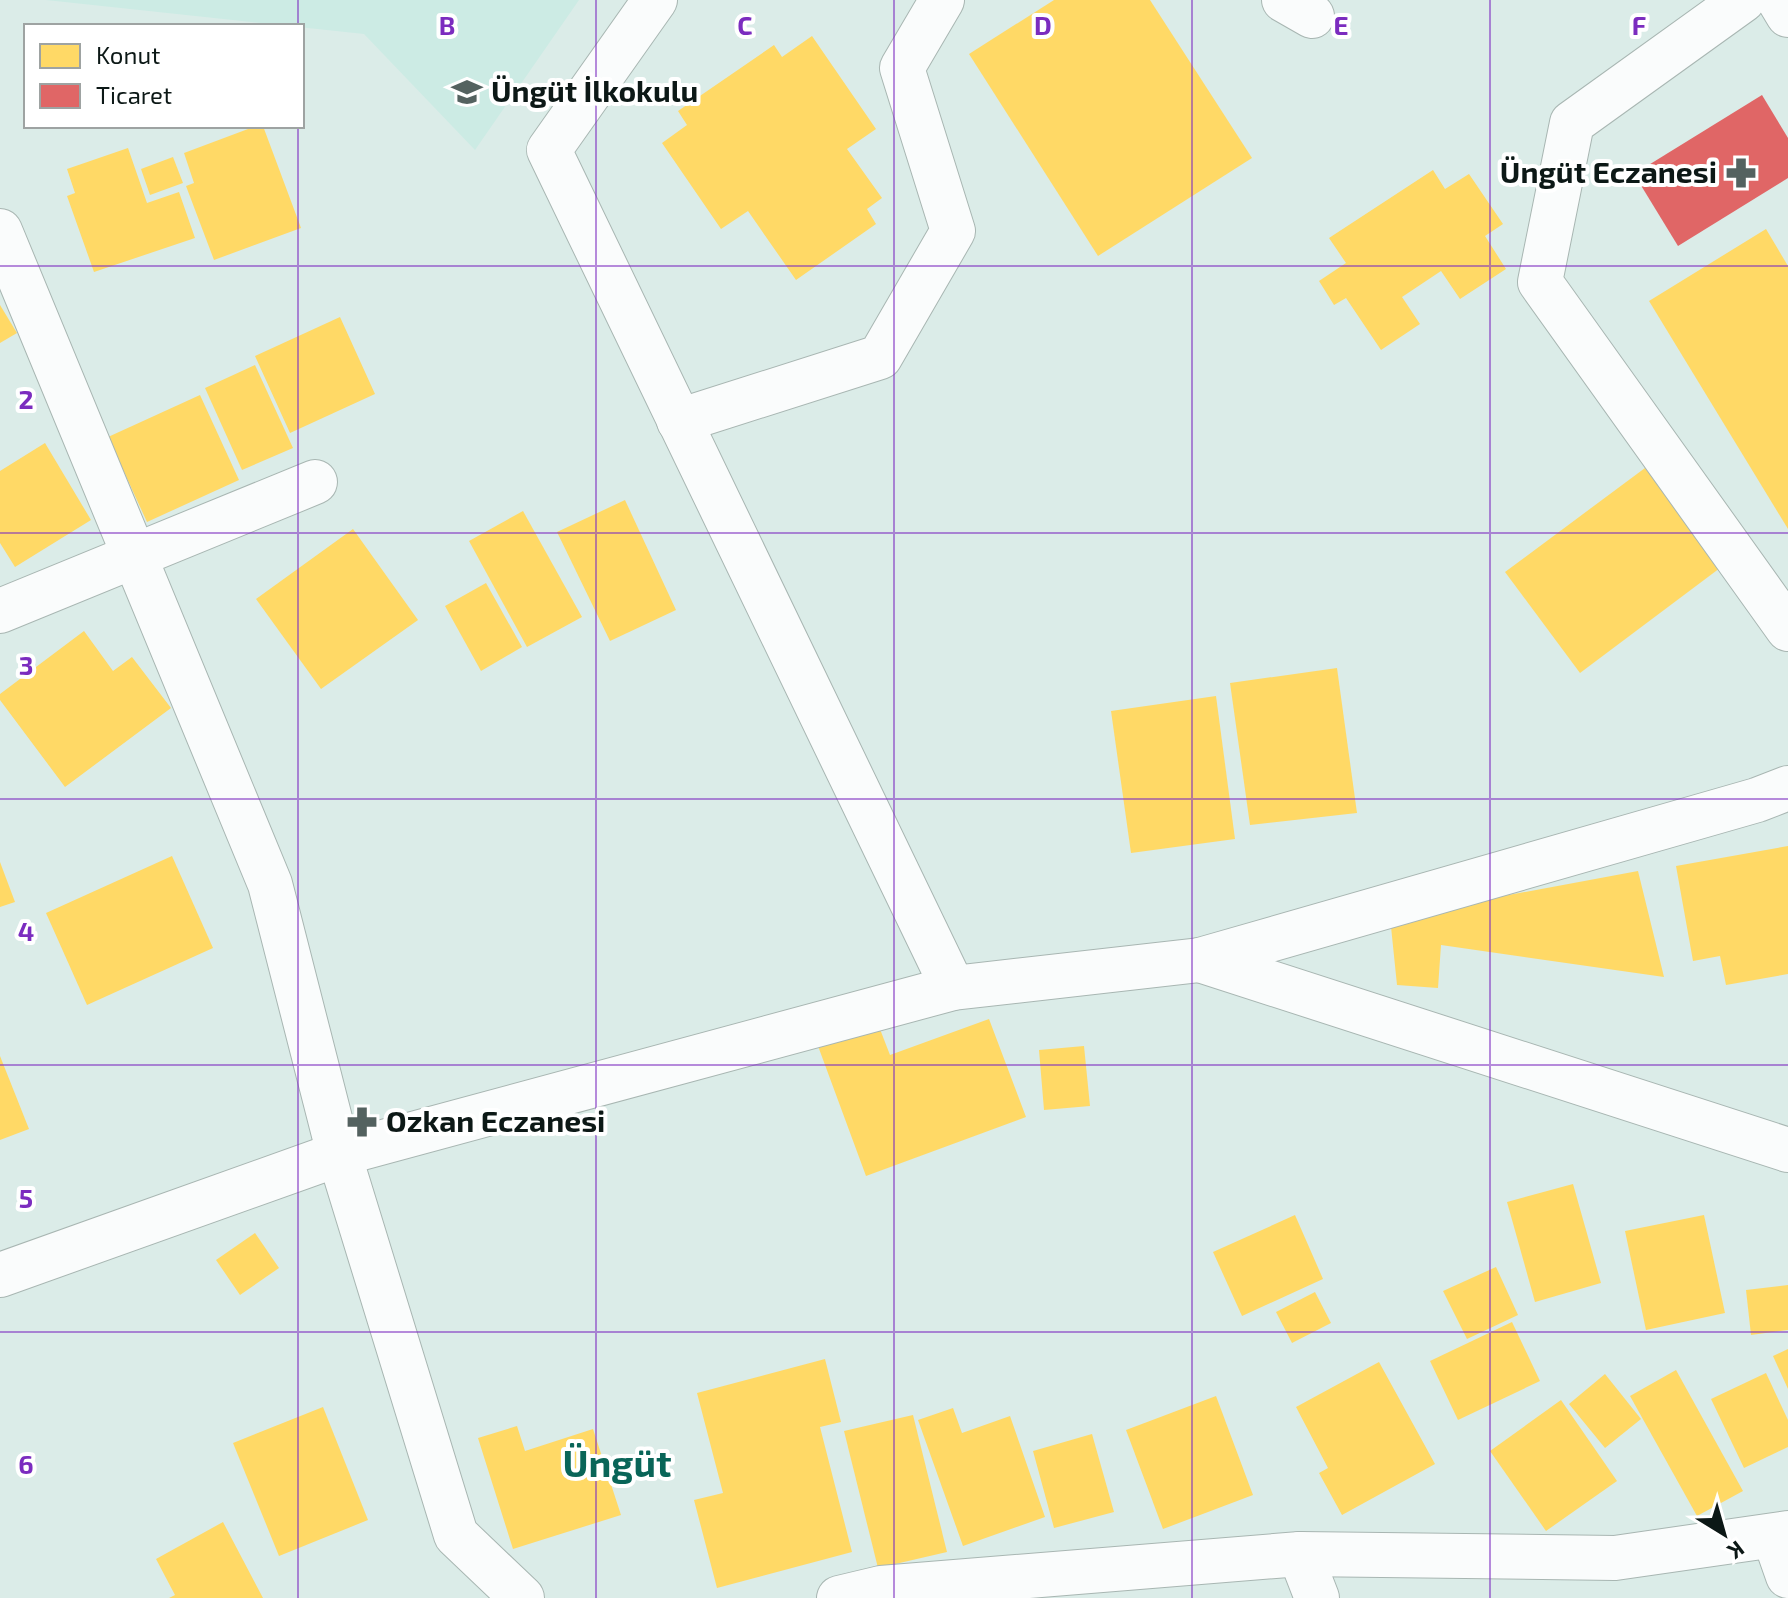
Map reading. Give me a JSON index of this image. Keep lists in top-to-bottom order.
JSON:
{
  "districts": ["Üngüt"],
  "places": {
    "school or university": ["Üngüt İlkokulu"],
    "pharmacy": ["Üngüt Eczanesi", "Ozkan Eczanesi"]
  },
  "legend": ["Konut", "Ticaret"],
  "north": "bottom right",
  "grid": {
    "columns": [
      "B",
      "C",
      "D",
      "E",
      "F"
    ],
    "rows": [
      "2",
      "3",
      "4",
      "5",
      "6"
    ]
  }
}
